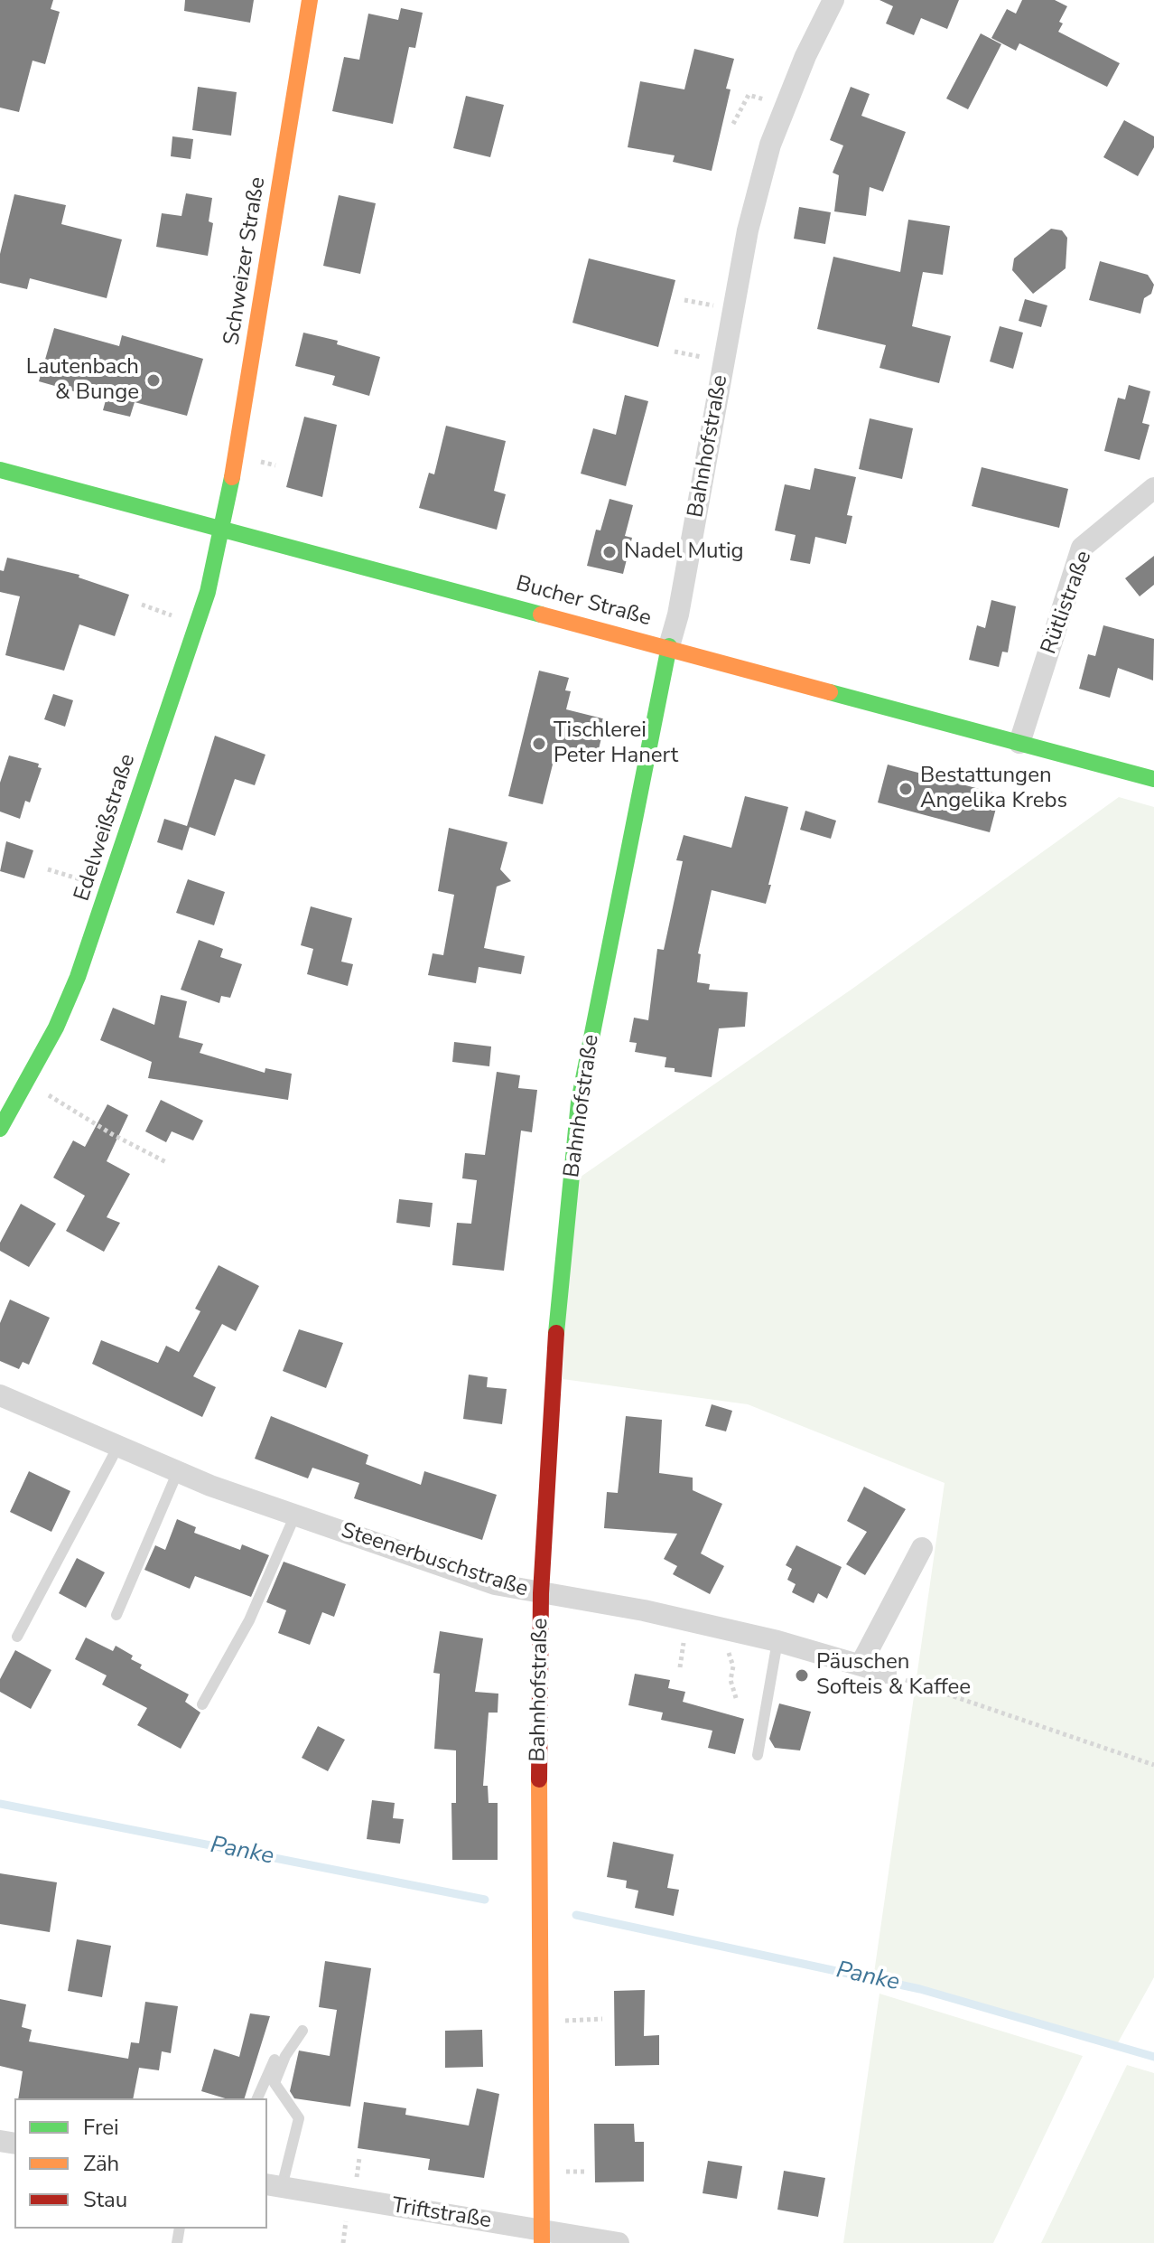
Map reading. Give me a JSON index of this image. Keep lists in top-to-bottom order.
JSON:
{
  "streets": {
    "street": [
      "Schweizer Straße",
      "Bahnhofstraße",
      "Bucher Straße",
      "Rütlistraße",
      "Edelweißstraße",
      "Steenerbuschstraße",
      "Triftstraße"
    ]
  },
  "crossings": [
    ["Schweizer Straße", "Bucher Straße"],
    ["Schweizer Straße", "Edelweißstraße"],
    ["Bahnhofstraße", "Bucher Straße"],
    ["Bahnhofstraße", "Steenerbuschstraße"],
    ["Bahnhofstraße", "Triftstraße"],
    ["Bucher Straße", "Rütlistraße"],
    ["Bucher Straße", "Edelweißstraße"]
  ],
  "water": ["Panke"],
  "places": [
    "Lautenbach & Bunge",
    "Nadel Mutig",
    "Tischlerei Peter Hanert",
    "Bestattungen Angelika Krebs",
    "Päuschen Softeis & Kaffee"
  ],
  "legend": ["Frei", "Zäh", "Stau"]
}
